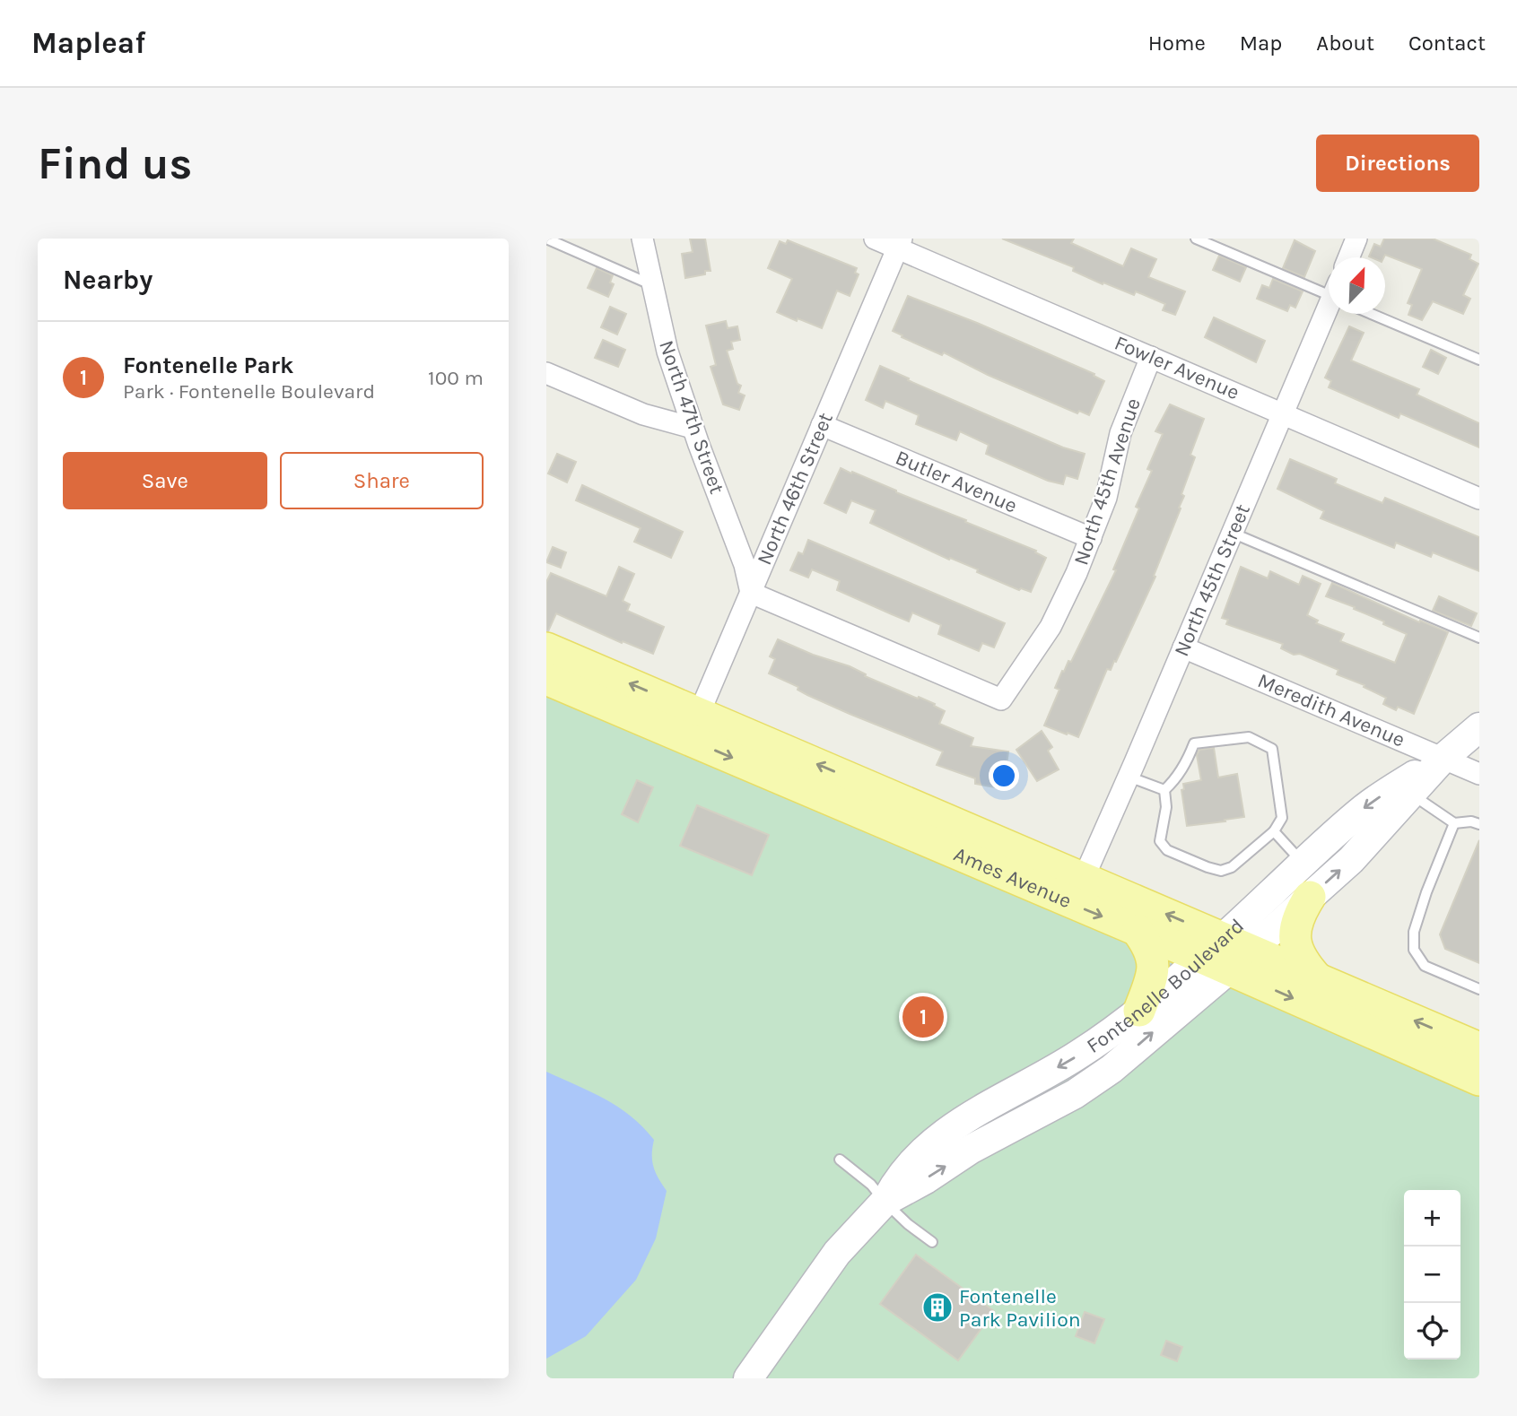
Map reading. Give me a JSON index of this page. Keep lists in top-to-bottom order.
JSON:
{
  "streets": {
    "main road": ["Ames Avenue", "Fontenelle Boulevard"],
    "street": [
      "Fowler Avenue",
      "North 47th Street",
      "Butler Avenue",
      "North 45th Avenue",
      "North 46th Street",
      "North 45th Street",
      "Meredith Avenue"
    ]
  },
  "crossings": [
    ["Fowler Avenue", "North 45th Avenue"],
    ["Fowler Avenue", "North 46th Street"],
    ["Fowler Avenue", "North 45th Street"],
    ["North 47th Street", "North 45th Avenue"],
    ["North 47th Street", "North 46th Street"],
    ["Butler Avenue", "North 45th Avenue"],
    ["Butler Avenue", "North 46th Street"],
    ["North 45th Avenue", "North 46th Street"],
    ["North 46th Street", "Ames Avenue"],
    ["North 45th Street", "Meredith Avenue"],
    ["North 45th Street", "Ames Avenue"],
    ["Meredith Avenue", "Fontenelle Boulevard"],
    ["Ames Avenue", "Fontenelle Boulevard"]
  ],
  "places": {
    "building": ["Fontenelle Park Pavilion"]
  },
  "north": "top right",
  "page": {
    "header": "Mapleaf",
    "nav": [
      "Home",
      "Map",
      "About",
      "Contact"
    ],
    "buttons": [
      "Directions",
      ["Save", "Share"]
    ],
    "title": "Find us",
    "heading": "Nearby",
    "list": [
      {
        "mark": "1",
        "name": "Fontenelle Park",
        "note": "Park · Fontenelle Boulevard",
        "value": "100 m"
      }
    ],
    "pins": "1",
    "map_buttons": ["+", "−"]
  }
}
